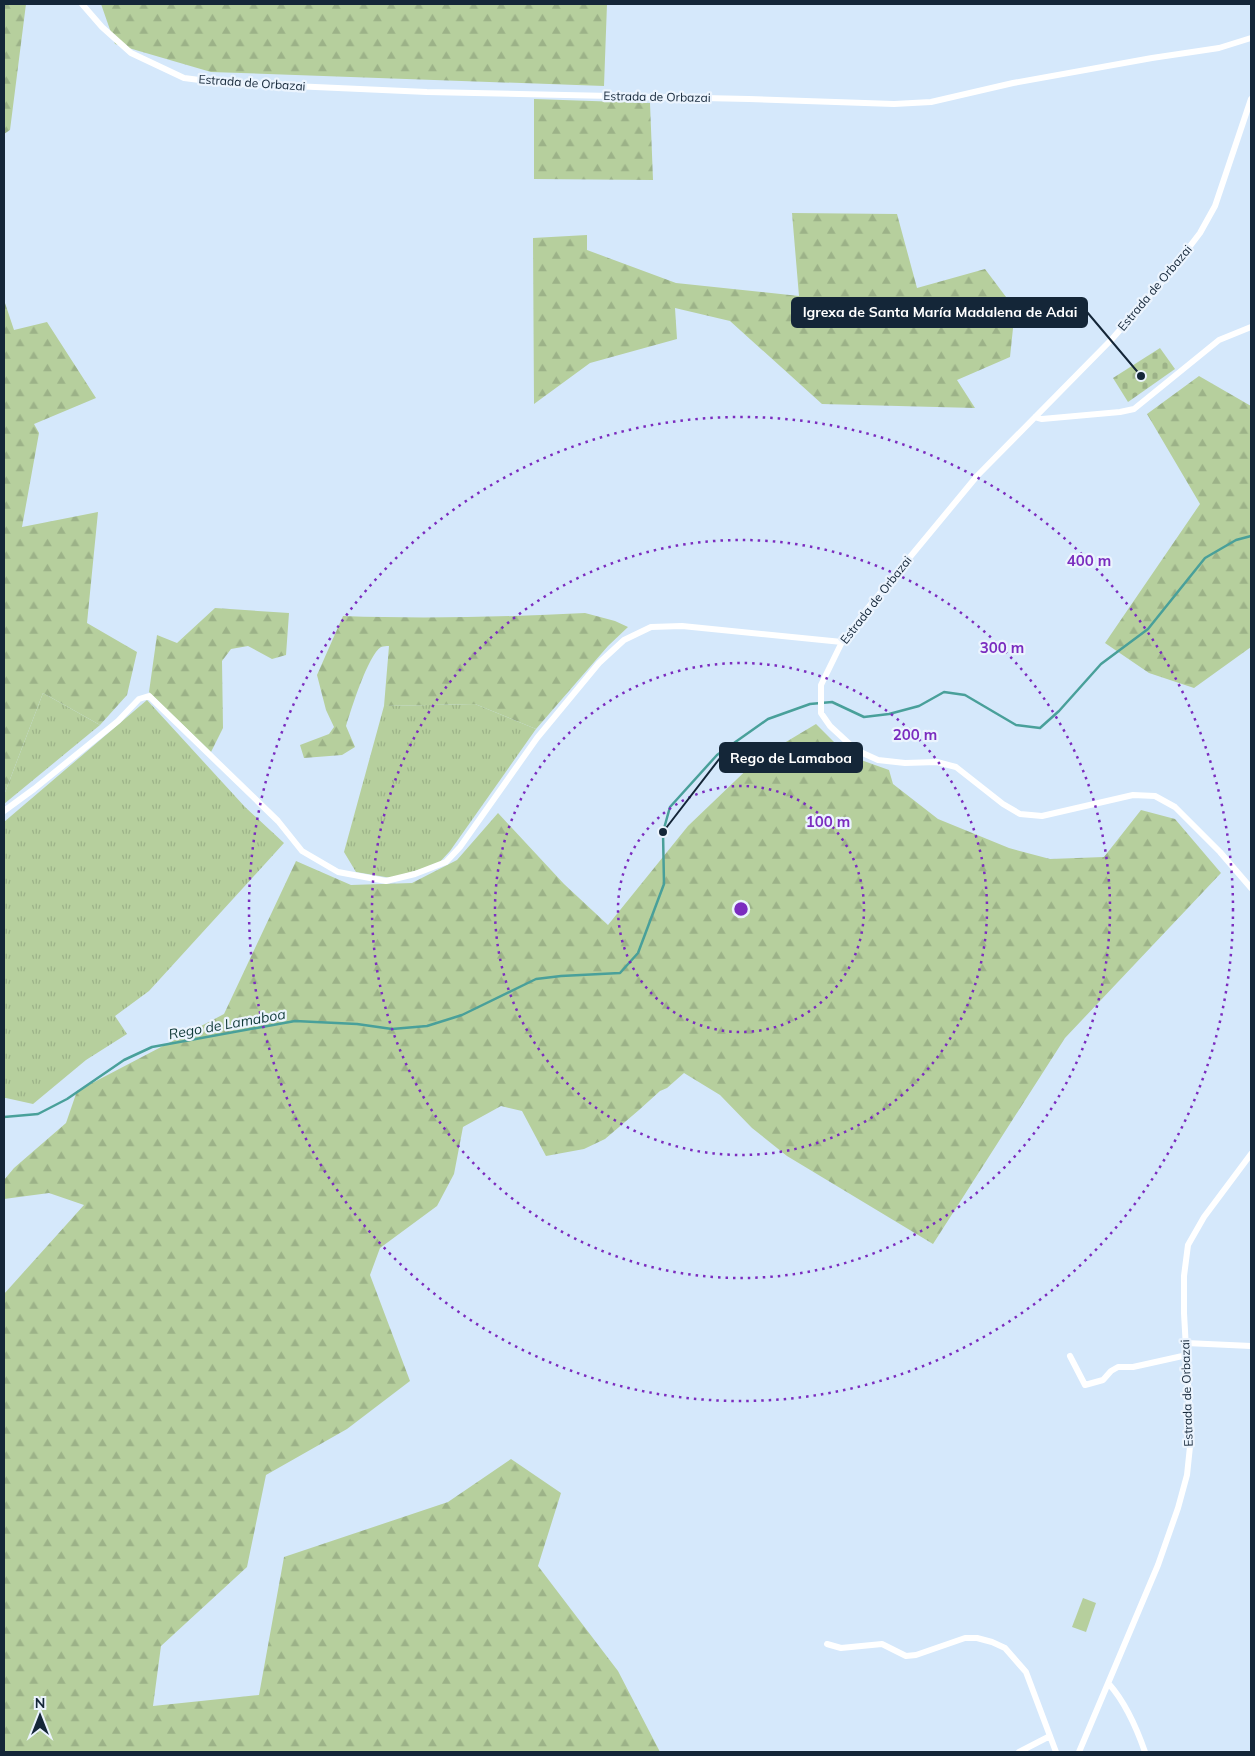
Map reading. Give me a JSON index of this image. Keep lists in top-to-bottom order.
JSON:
{
  "streets": {
    "street": ["Estrada de Orbazai"]
  },
  "water": ["Rego de Lamaboa"],
  "places": ["Igrexa de Santa María Madalena de Adai", "Rego de Lamaboa"],
  "north": "top",
  "rings": [
    "400 m",
    "300 m",
    "200 m",
    "100 m"
  ]
}
